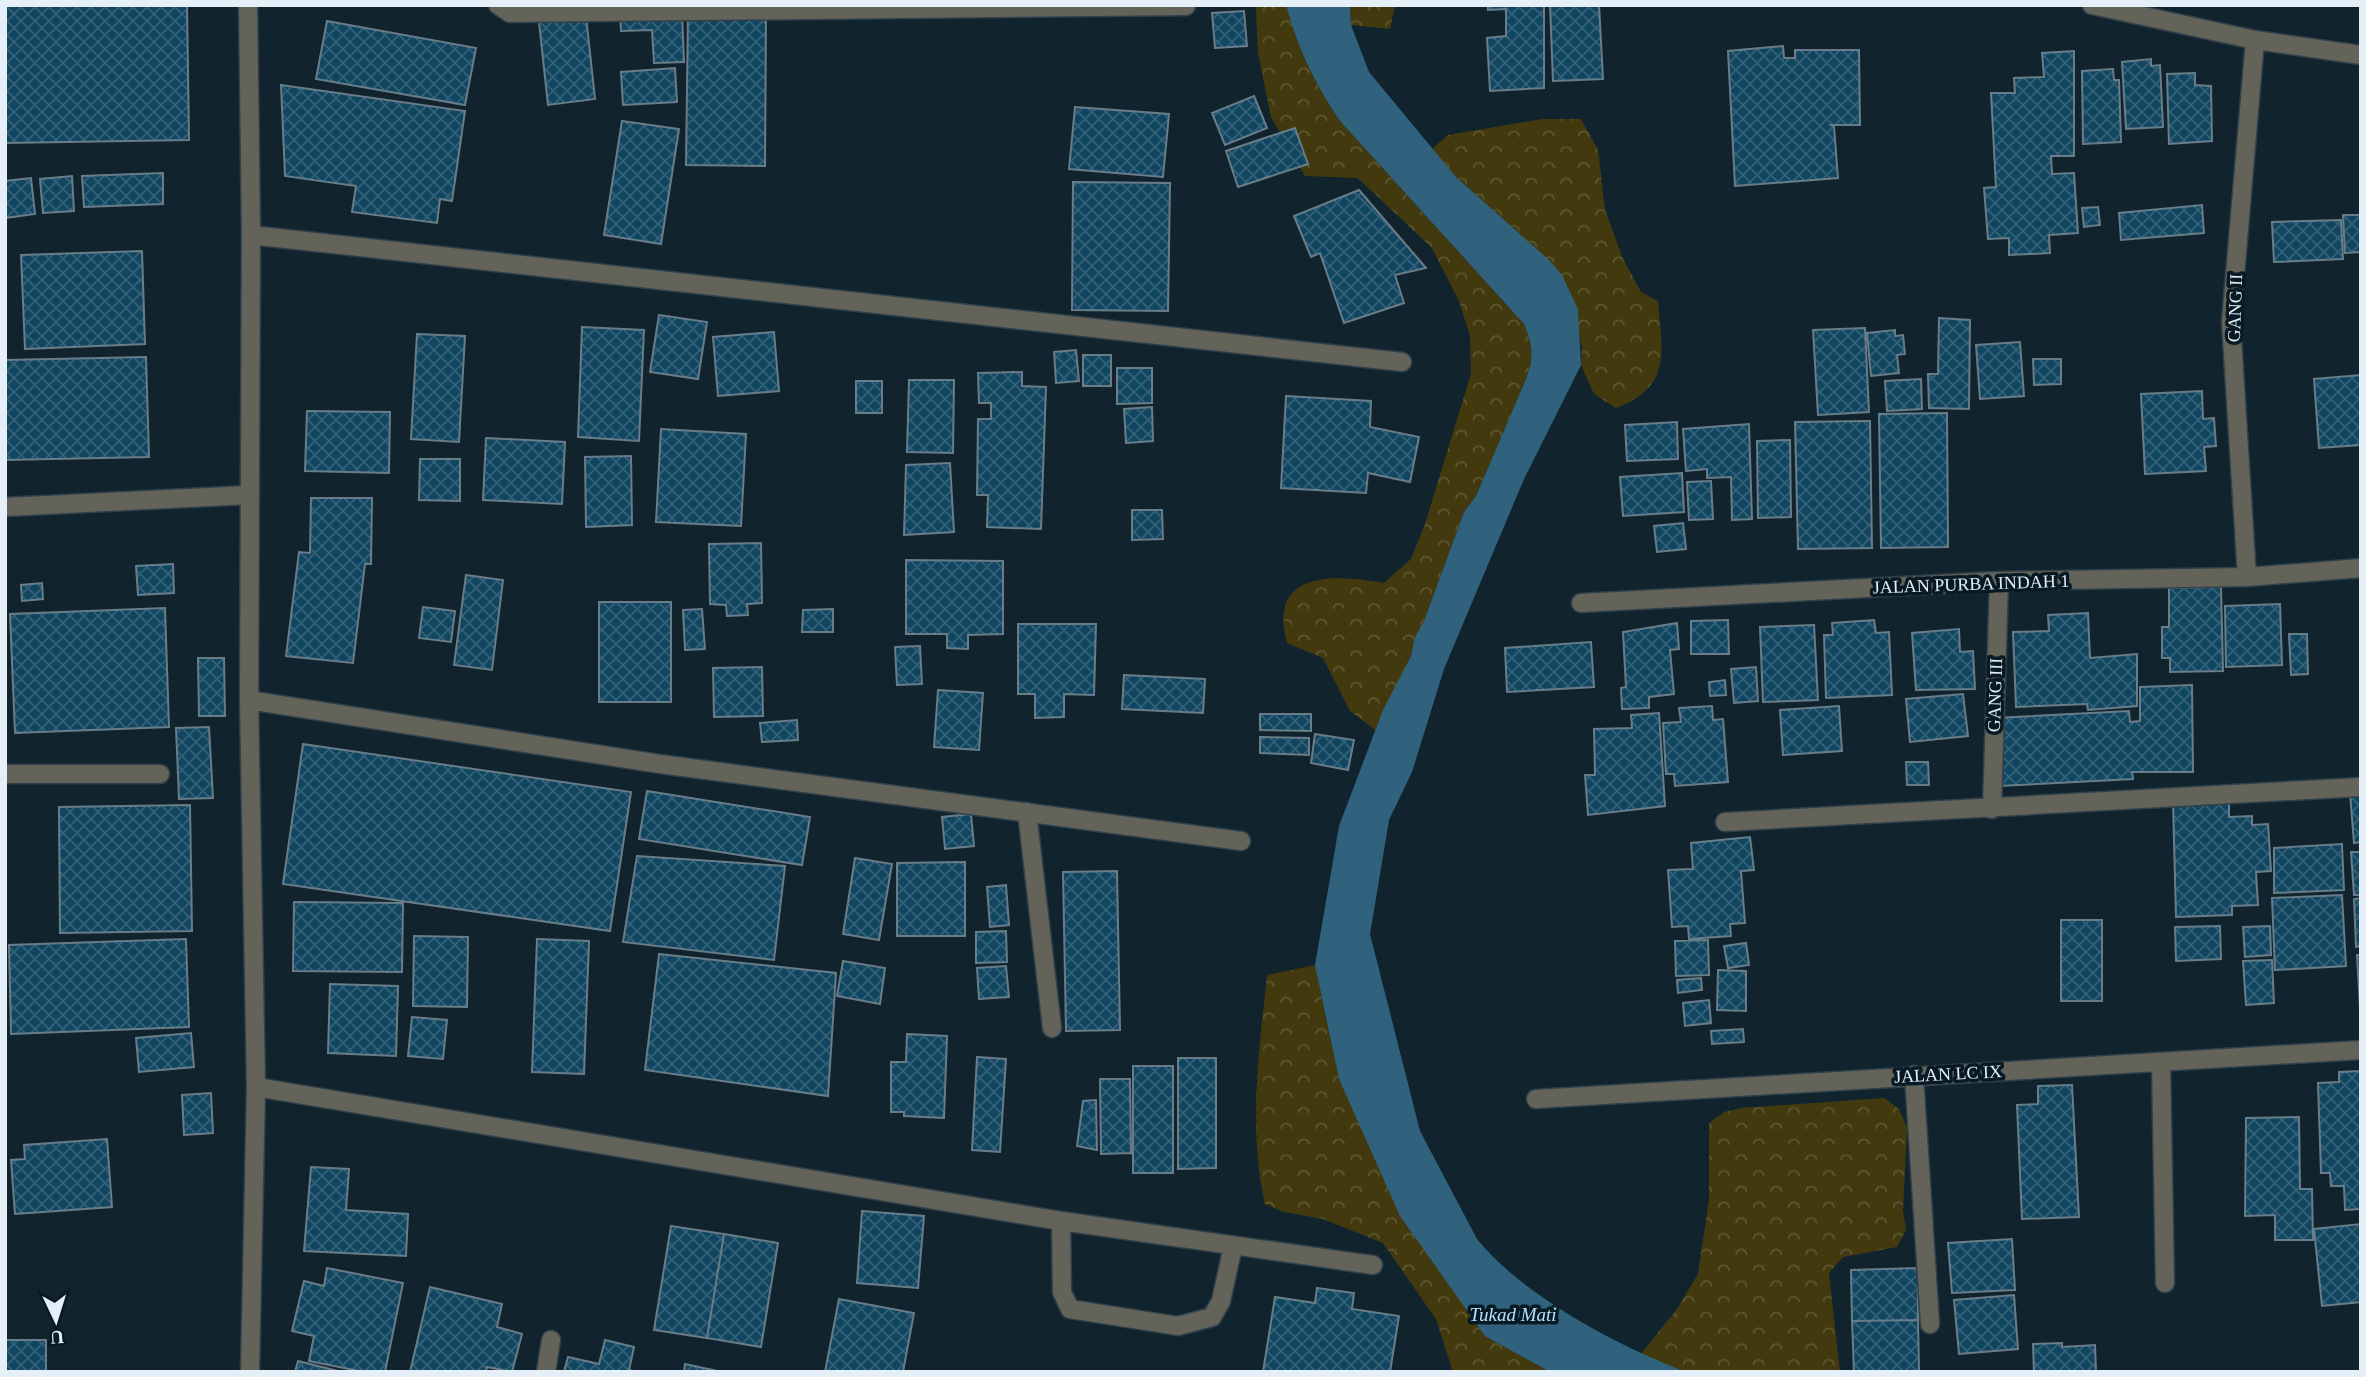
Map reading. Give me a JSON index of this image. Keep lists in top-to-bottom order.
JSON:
{
  "streets": {
    "street": [
      "GANG II",
      "JALAN PURBA INDAH 1",
      "GANG III",
      "JALAN LC IX"
    ]
  },
  "crossings": [
    ["GANG II", "JALAN PURBA INDAH 1"],
    ["JALAN PURBA INDAH 1", "GANG III"]
  ],
  "water": ["Tukad Mati"],
  "north": "bottom"
}
